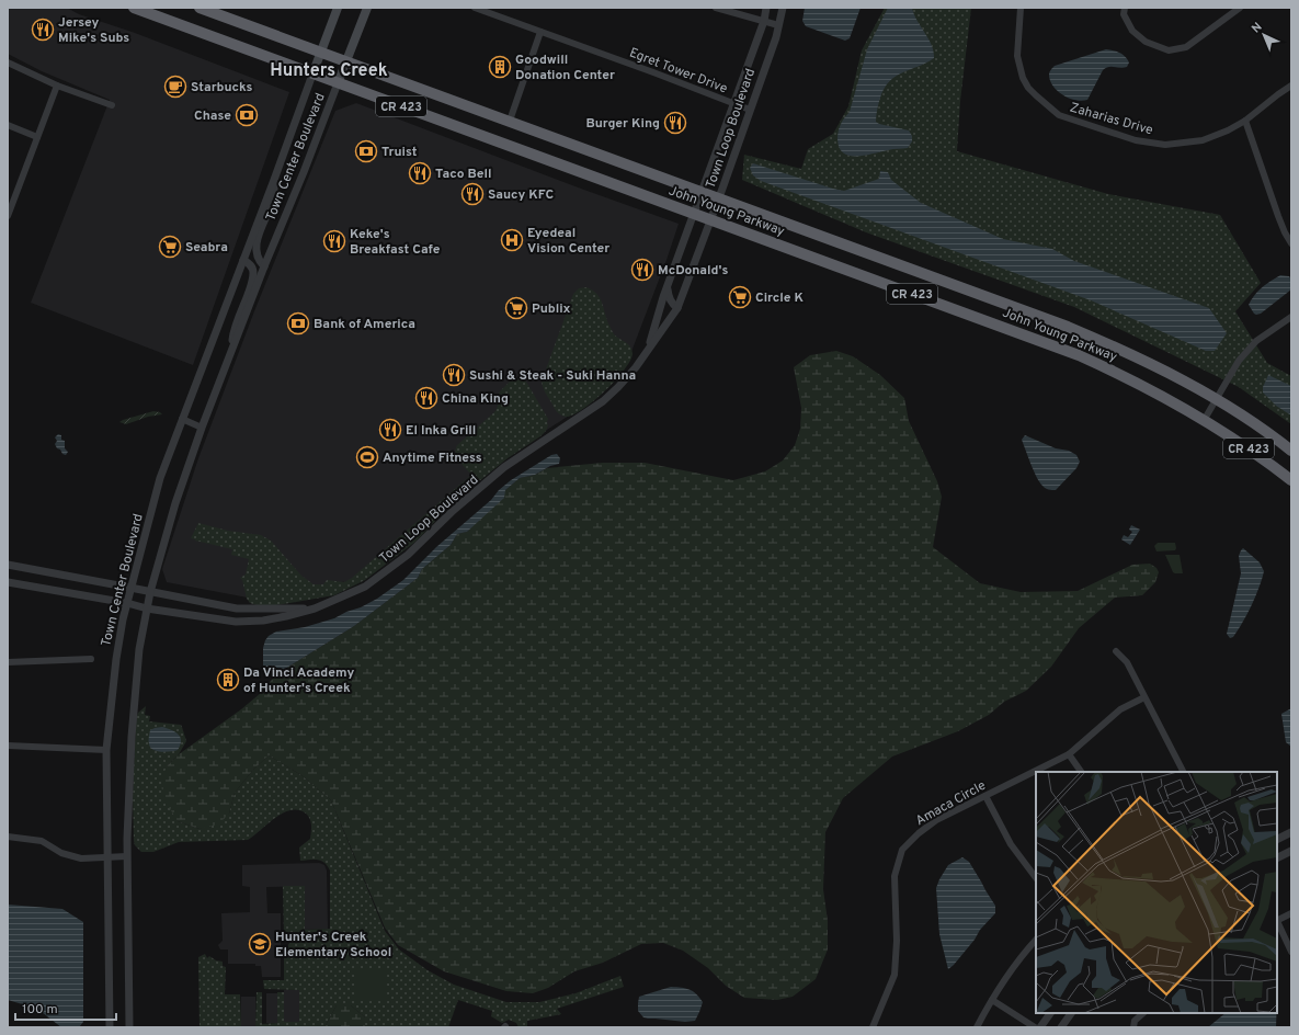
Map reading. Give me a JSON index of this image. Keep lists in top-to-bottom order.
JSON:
{
  "streets": {
    "highway": ["CR 423", "John Young Parkway"],
    "main road": ["Town Center Boulevard"],
    "street": [
      "Egret Tower Drive",
      "Zaharias Drive",
      "Town Loop Boulevard",
      "Amaca Circle"
    ]
  },
  "crossings": [
    ["Egret Tower Drive", "Town Loop Boulevard"],
    ["Town Loop Boulevard", "Town Center Boulevard"],
    ["Town Loop Boulevard", "John Young Parkway"],
    ["Town Center Boulevard", "John Young Parkway"]
  ],
  "districts": ["Hunters Creek"],
  "places": {
    "restaurant": [
      "Jersey Mike's Subs",
      "Burger King",
      "Taco Bell",
      "Saucy KFC",
      "Keke's Breakfast Cafe",
      "McDonald's",
      "Sushi & Steak - Suki Hanna",
      "China King",
      "El Inka Grill"
    ],
    "building": ["Goodwill Donation Center", "Da Vinci Academy of Hunter's Creek"],
    "cafe": ["Starbucks"],
    "bank": ["Chase", "Truist", "Bank of America"],
    "hospital": ["Eyedeal Vision Center"],
    "supermarket": ["Seabra", "Circle K", "Publix"],
    "sports": ["Anytime Fitness"],
    "school or university": ["Hunter's Creek Elementary School"]
  },
  "scale_bar": "100 m",
  "north": "top left"
}
